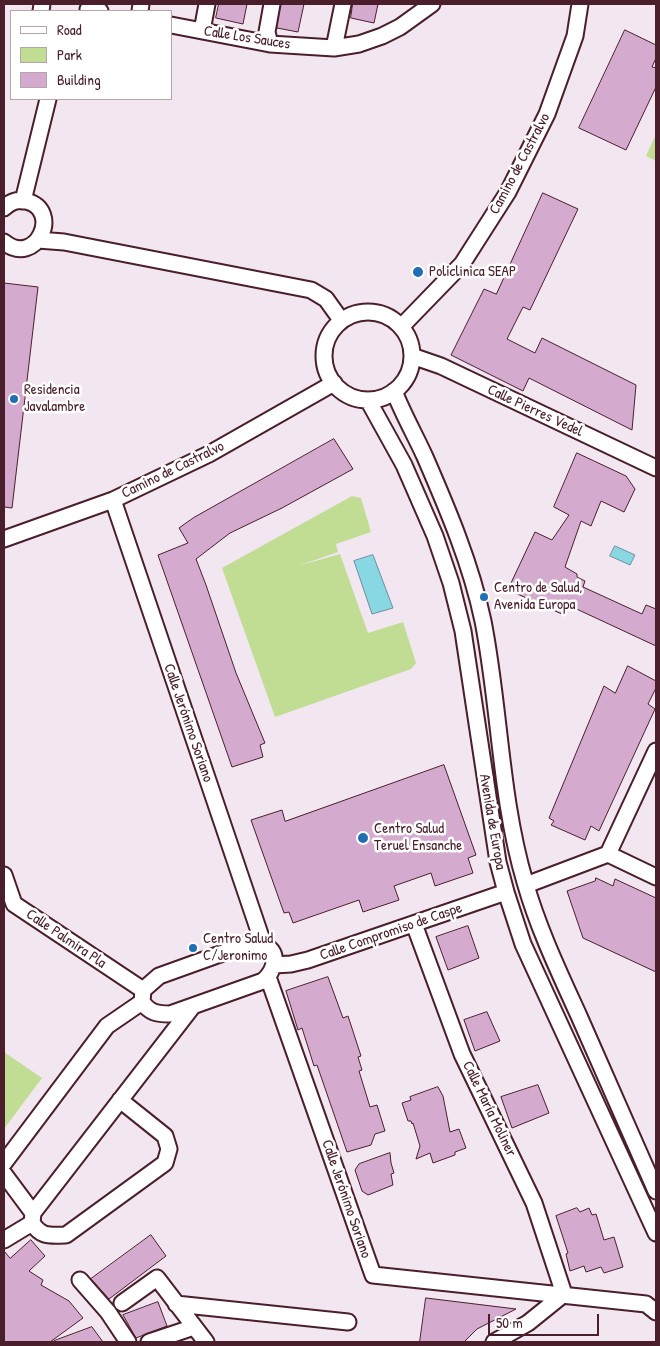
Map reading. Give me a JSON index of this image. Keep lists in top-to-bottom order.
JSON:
{
  "streets": {
    "street": [
      "Calle Los Sauces",
      "Camino de Castralvo",
      "Calle Pierres Vedel",
      "Calle Jerónimo Soriano",
      "Avenida de Europa",
      "Calle Compromiso de Caspe",
      "Calle Palmira Pla",
      "Calle María Moliner"
    ]
  },
  "crossings": [
    ["Camino de Castralvo", "Calle Pierres Vedel"],
    ["Camino de Castralvo", "Calle Jerónimo Soriano"],
    ["Camino de Castralvo", "Avenida de Europa"],
    ["Calle Pierres Vedel", "Avenida de Europa"],
    ["Calle Jerónimo Soriano", "Calle Compromiso de Caspe"],
    ["Calle Jerónimo Soriano", "Calle María Moliner"],
    ["Avenida de Europa", "Calle Compromiso de Caspe"],
    ["Calle Compromiso de Caspe", "Calle Palmira Pla"],
    ["Calle Compromiso de Caspe", "Calle María Moliner"]
  ],
  "places": [
    "Policlinica SEAP",
    "Residencia Javalambre",
    "Centro de Salud, Avenida Europa",
    "Centro Salud Teruel Ensanche",
    "Centro Salud C/Jeronimo"
  ],
  "legend": ["Road", "Park", "Building"],
  "scale_bar": "50 m"
}
